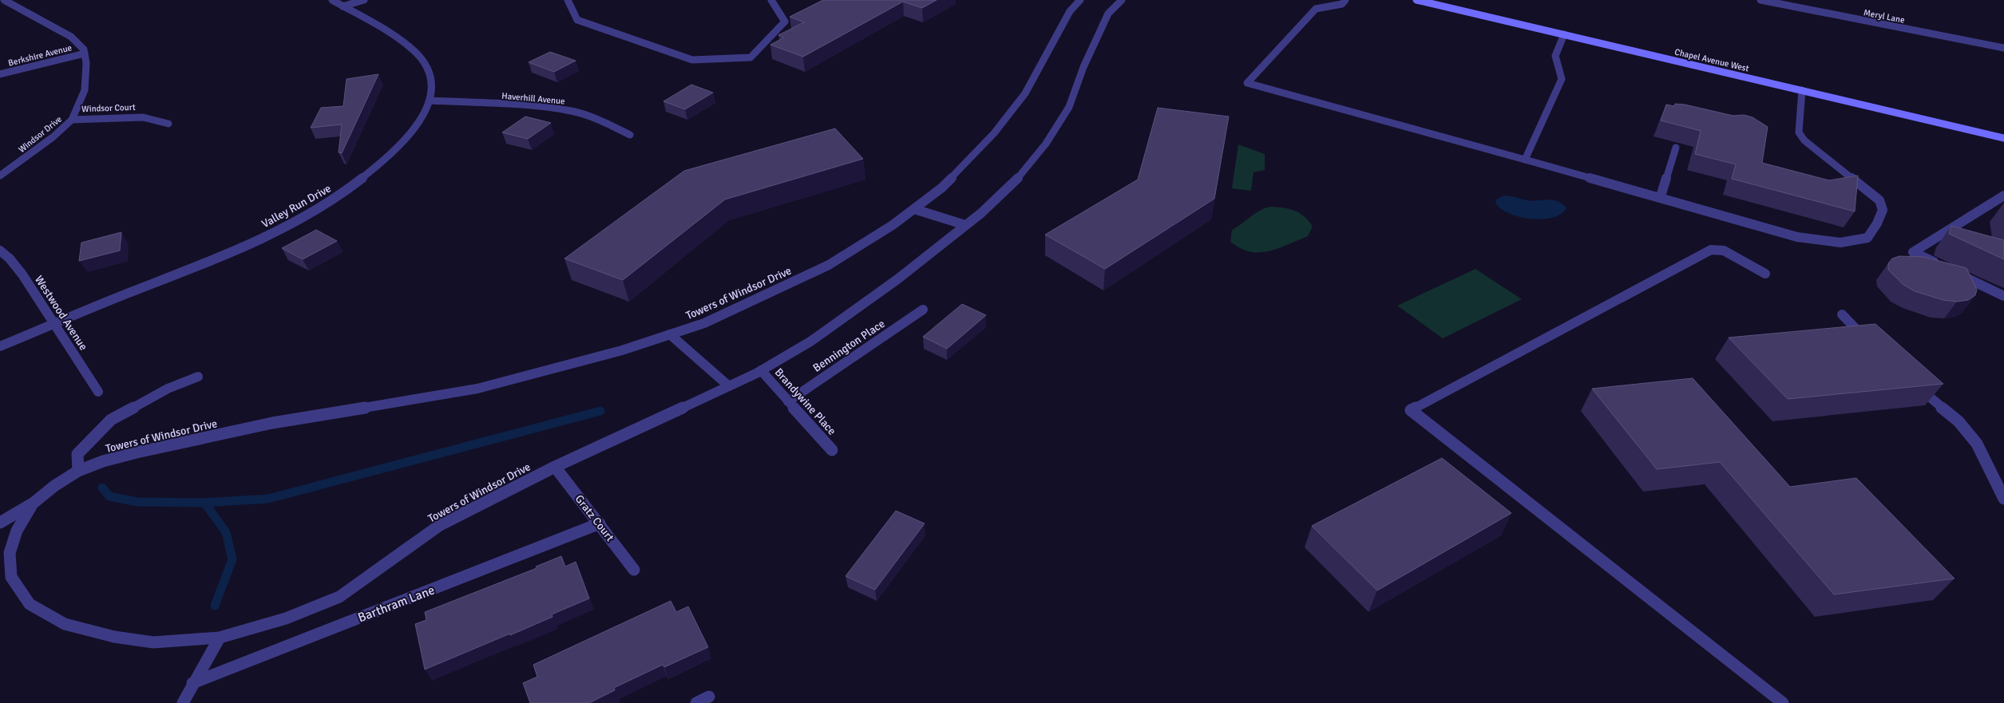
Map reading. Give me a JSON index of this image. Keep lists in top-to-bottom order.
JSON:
{
  "streets": {
    "main road": ["Chapel Avenue West"],
    "street": [
      "Meryl Lane",
      "Berkshire Avenue",
      "Haverhill Avenue",
      "Windsor Court",
      "Windsor Drive",
      "Valley Run Drive",
      "Towers of Windsor Drive",
      "Westwood Avenue",
      "Bennington Place",
      "Brandywine Place",
      "Gratz Court",
      "Barthram Lane"
    ]
  },
  "crossings": [
    ["Berkshire Avenue", "Windsor Drive"],
    ["Haverhill Avenue", "Valley Run Drive"],
    ["Windsor Court", "Windsor Drive"],
    ["Valley Run Drive", "Westwood Avenue"],
    ["Towers of Windsor Drive", "Brandywine Place"],
    ["Towers of Windsor Drive", "Gratz Court"],
    ["Bennington Place", "Brandywine Place"],
    ["Gratz Court", "Barthram Lane"]
  ]
}
